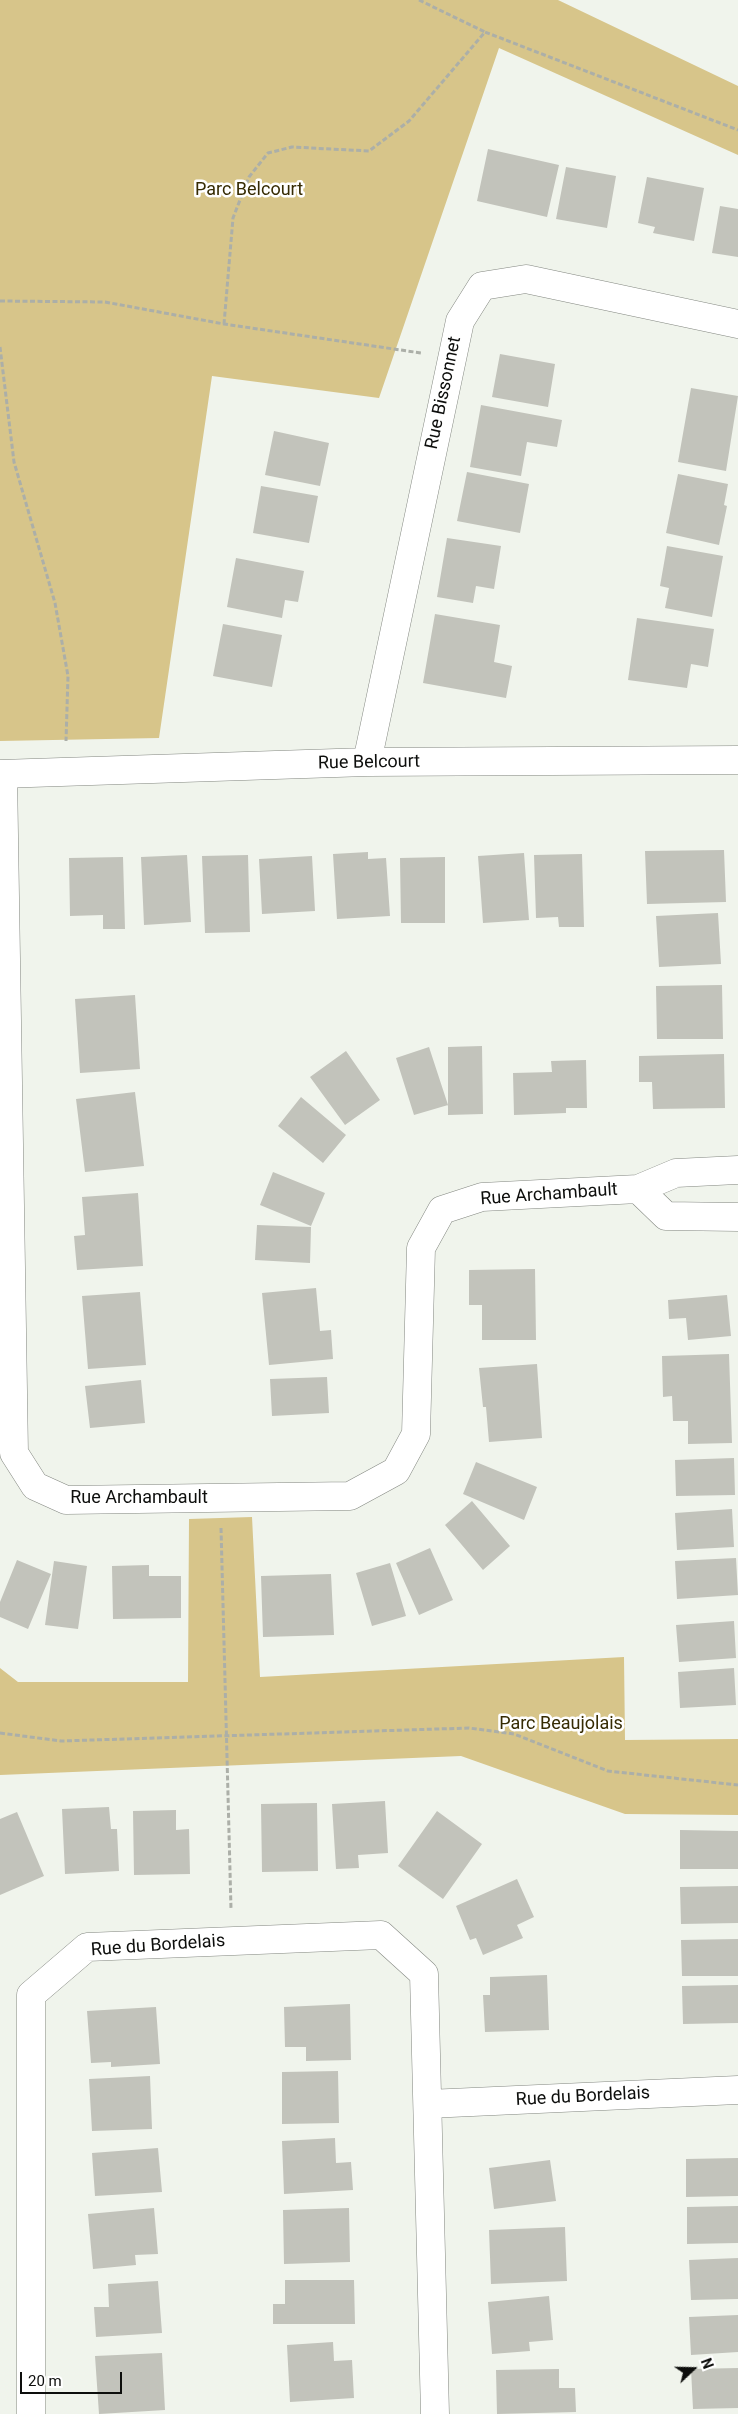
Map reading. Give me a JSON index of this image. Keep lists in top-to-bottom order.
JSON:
{
  "streets": {
    "street": [
      "Rue Bissonnet",
      "Rue Belcourt",
      "Rue Archambault",
      "Rue du Bordelais"
    ]
  },
  "crossings": [
    ["Rue Bissonnet", "Rue Belcourt"],
    ["Rue Belcourt", "Rue Archambault"]
  ],
  "parks": ["Parc Belcourt", "Parc Beaujolais"],
  "scale_bar": "20 m",
  "north": "right"
}
